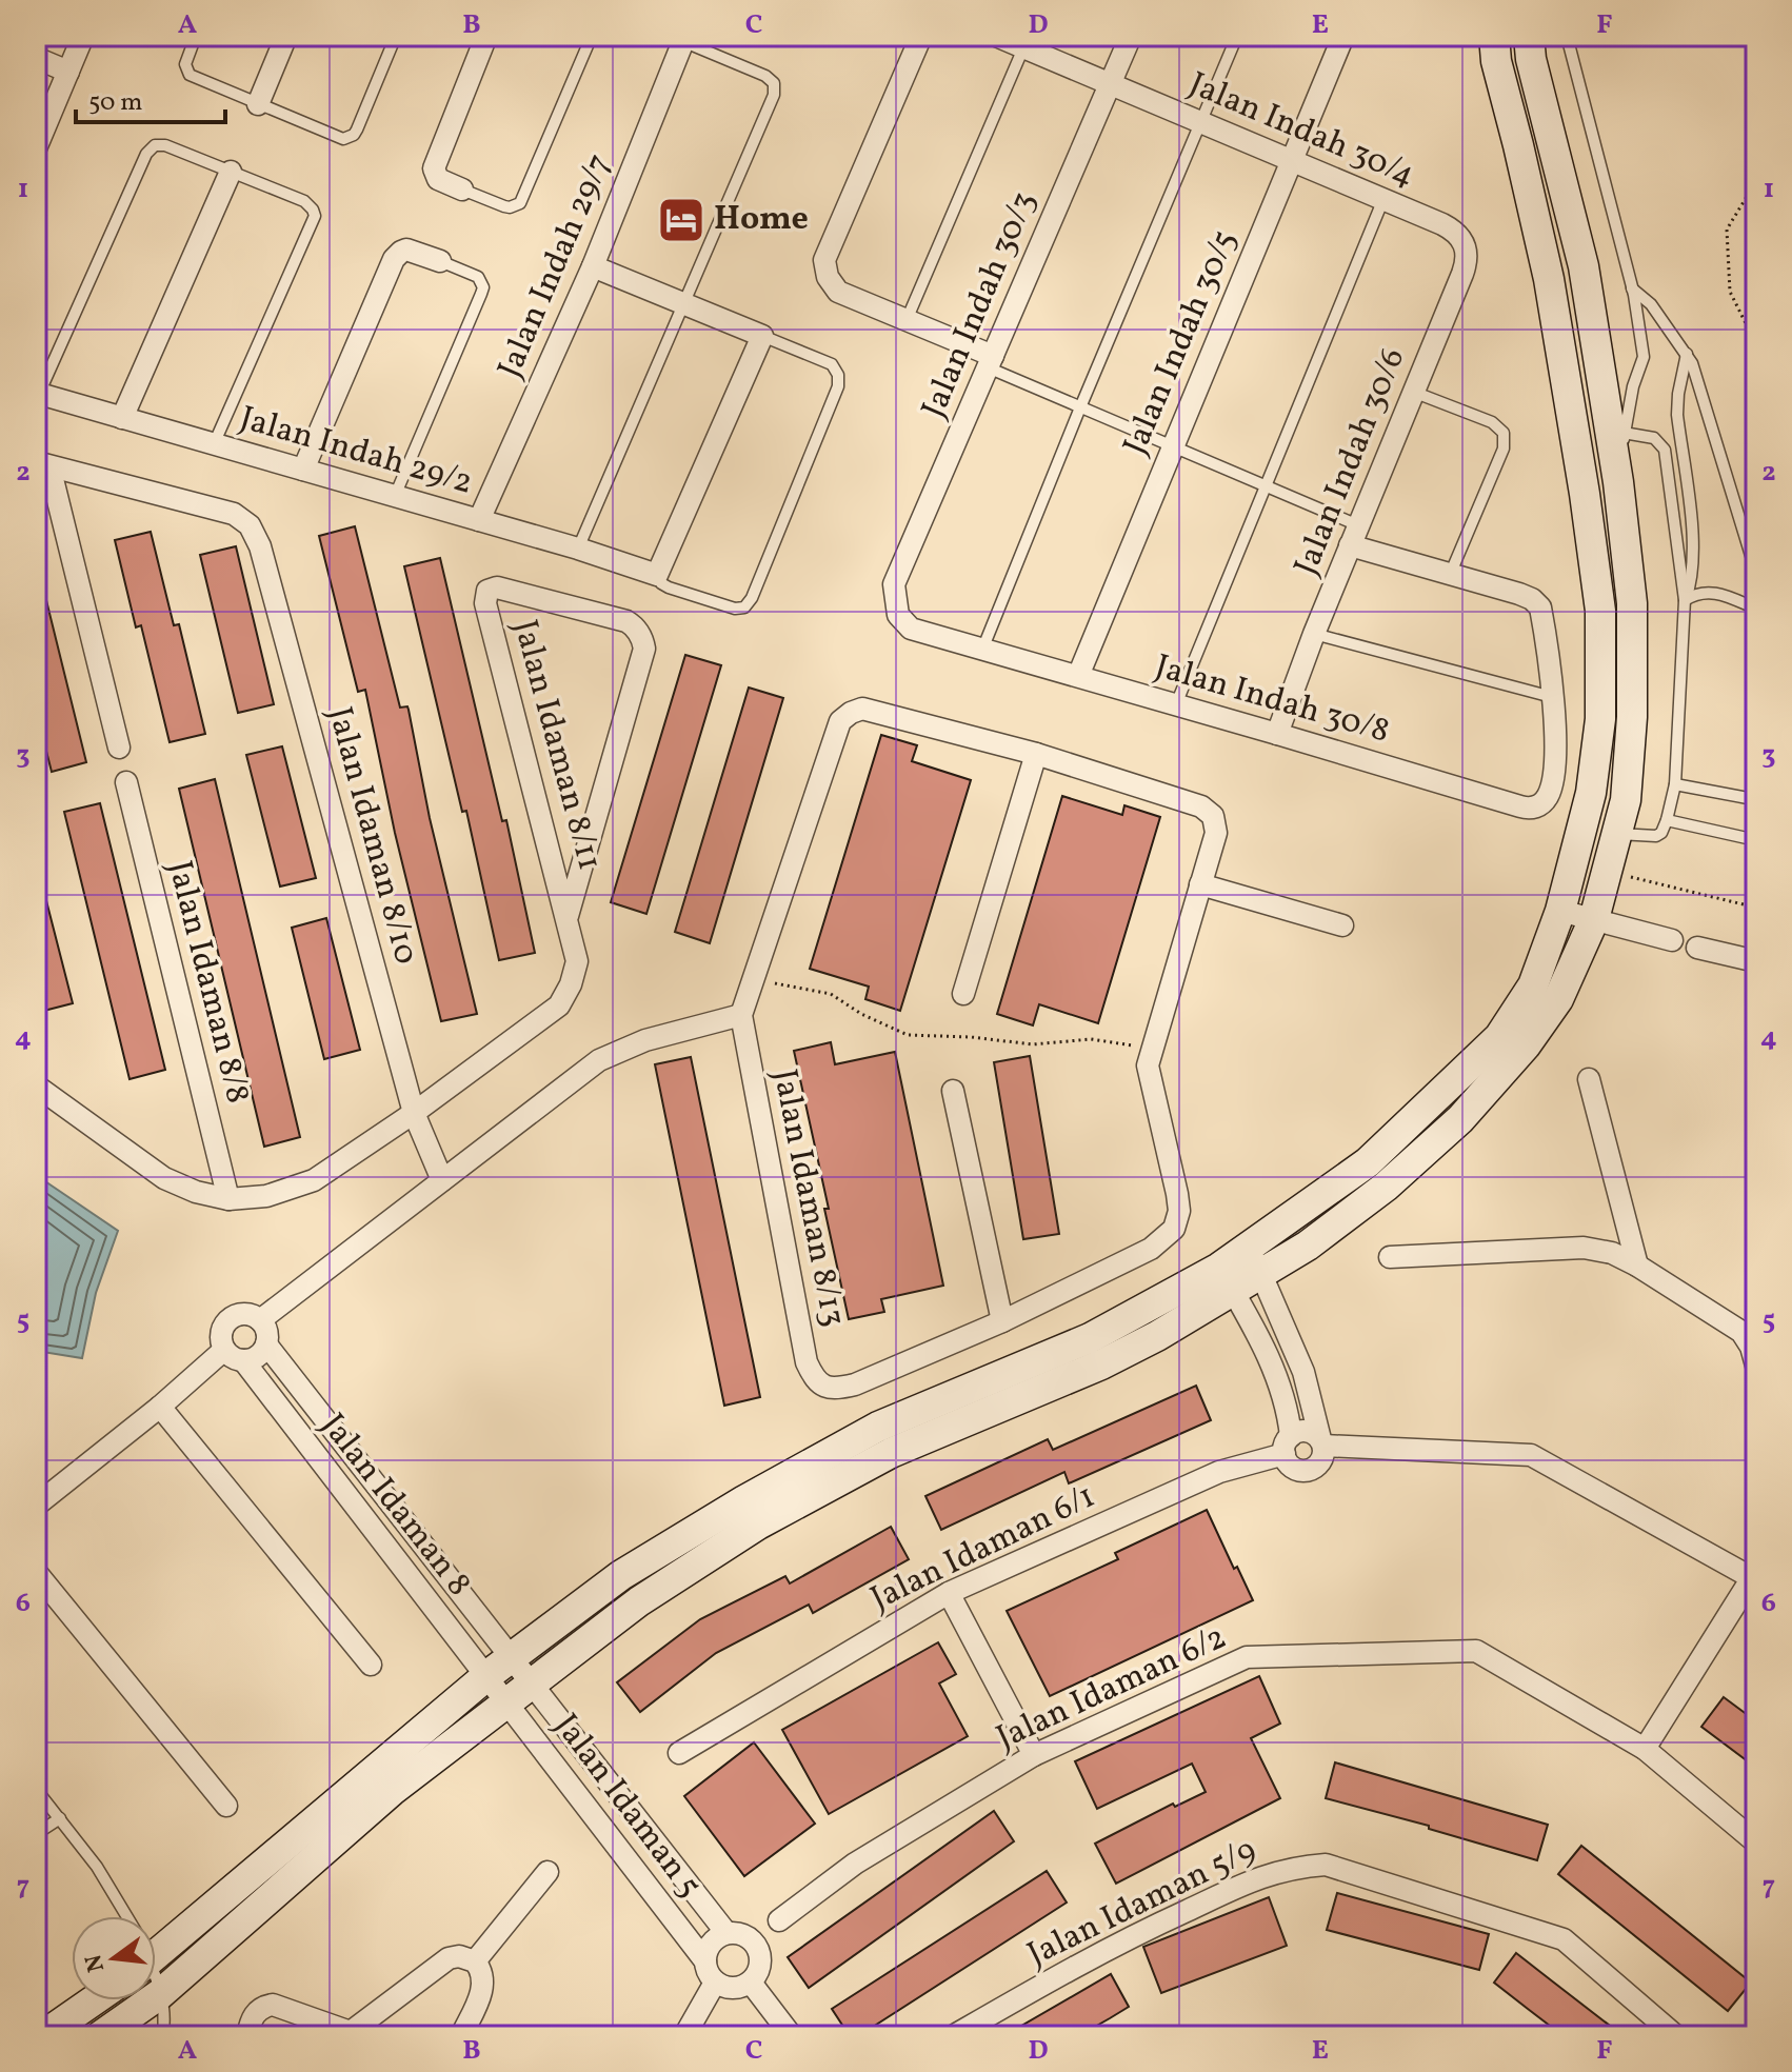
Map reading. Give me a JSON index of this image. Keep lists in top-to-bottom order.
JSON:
{
  "streets": {
    "street": [
      "Jalan Indah 30/4",
      "Jalan Indah 29/7",
      "Jalan Indah 30/3",
      "Jalan Indah 30/5",
      "Jalan Indah 29/2",
      "Jalan Indah 30/6",
      "Jalan Indah 30/8",
      "Jalan Idaman 8/11",
      "Jalan Idaman 8/10",
      "Jalan Idaman 8/8",
      "Jalan Idaman 8/13",
      "Jalan Idaman 8",
      "Jalan Idaman 6/1",
      "Jalan Idaman 6/2",
      "Jalan Idaman 5",
      "Jalan Idaman 5/9"
    ]
  },
  "crossings": [
    ["Jalan Indah 30/4", "Jalan Indah 30/3"],
    ["Jalan Indah 30/4", "Jalan Indah 30/5"],
    ["Jalan Indah 30/4", "Jalan Indah 30/6"],
    ["Jalan Indah 29/7", "Jalan Indah 29/2"],
    ["Jalan Indah 30/3", "Jalan Indah 30/8"],
    ["Jalan Indah 30/5", "Jalan Indah 30/8"],
    ["Jalan Indah 30/6", "Jalan Indah 30/8"],
    ["Jalan Idaman 8/11", "Jalan Idaman 8/10"],
    ["Jalan Idaman 8", "Jalan Idaman 5"]
  ],
  "places": {
    "hotel": ["Home"]
  },
  "scale_bar": "50 m",
  "north": "left",
  "grid": {
    "columns": [
      "A",
      "B",
      "C",
      "D",
      "E",
      "F"
    ],
    "rows": [
      "1",
      "2",
      "3",
      "4",
      "5",
      "6",
      "7"
    ]
  }
}
